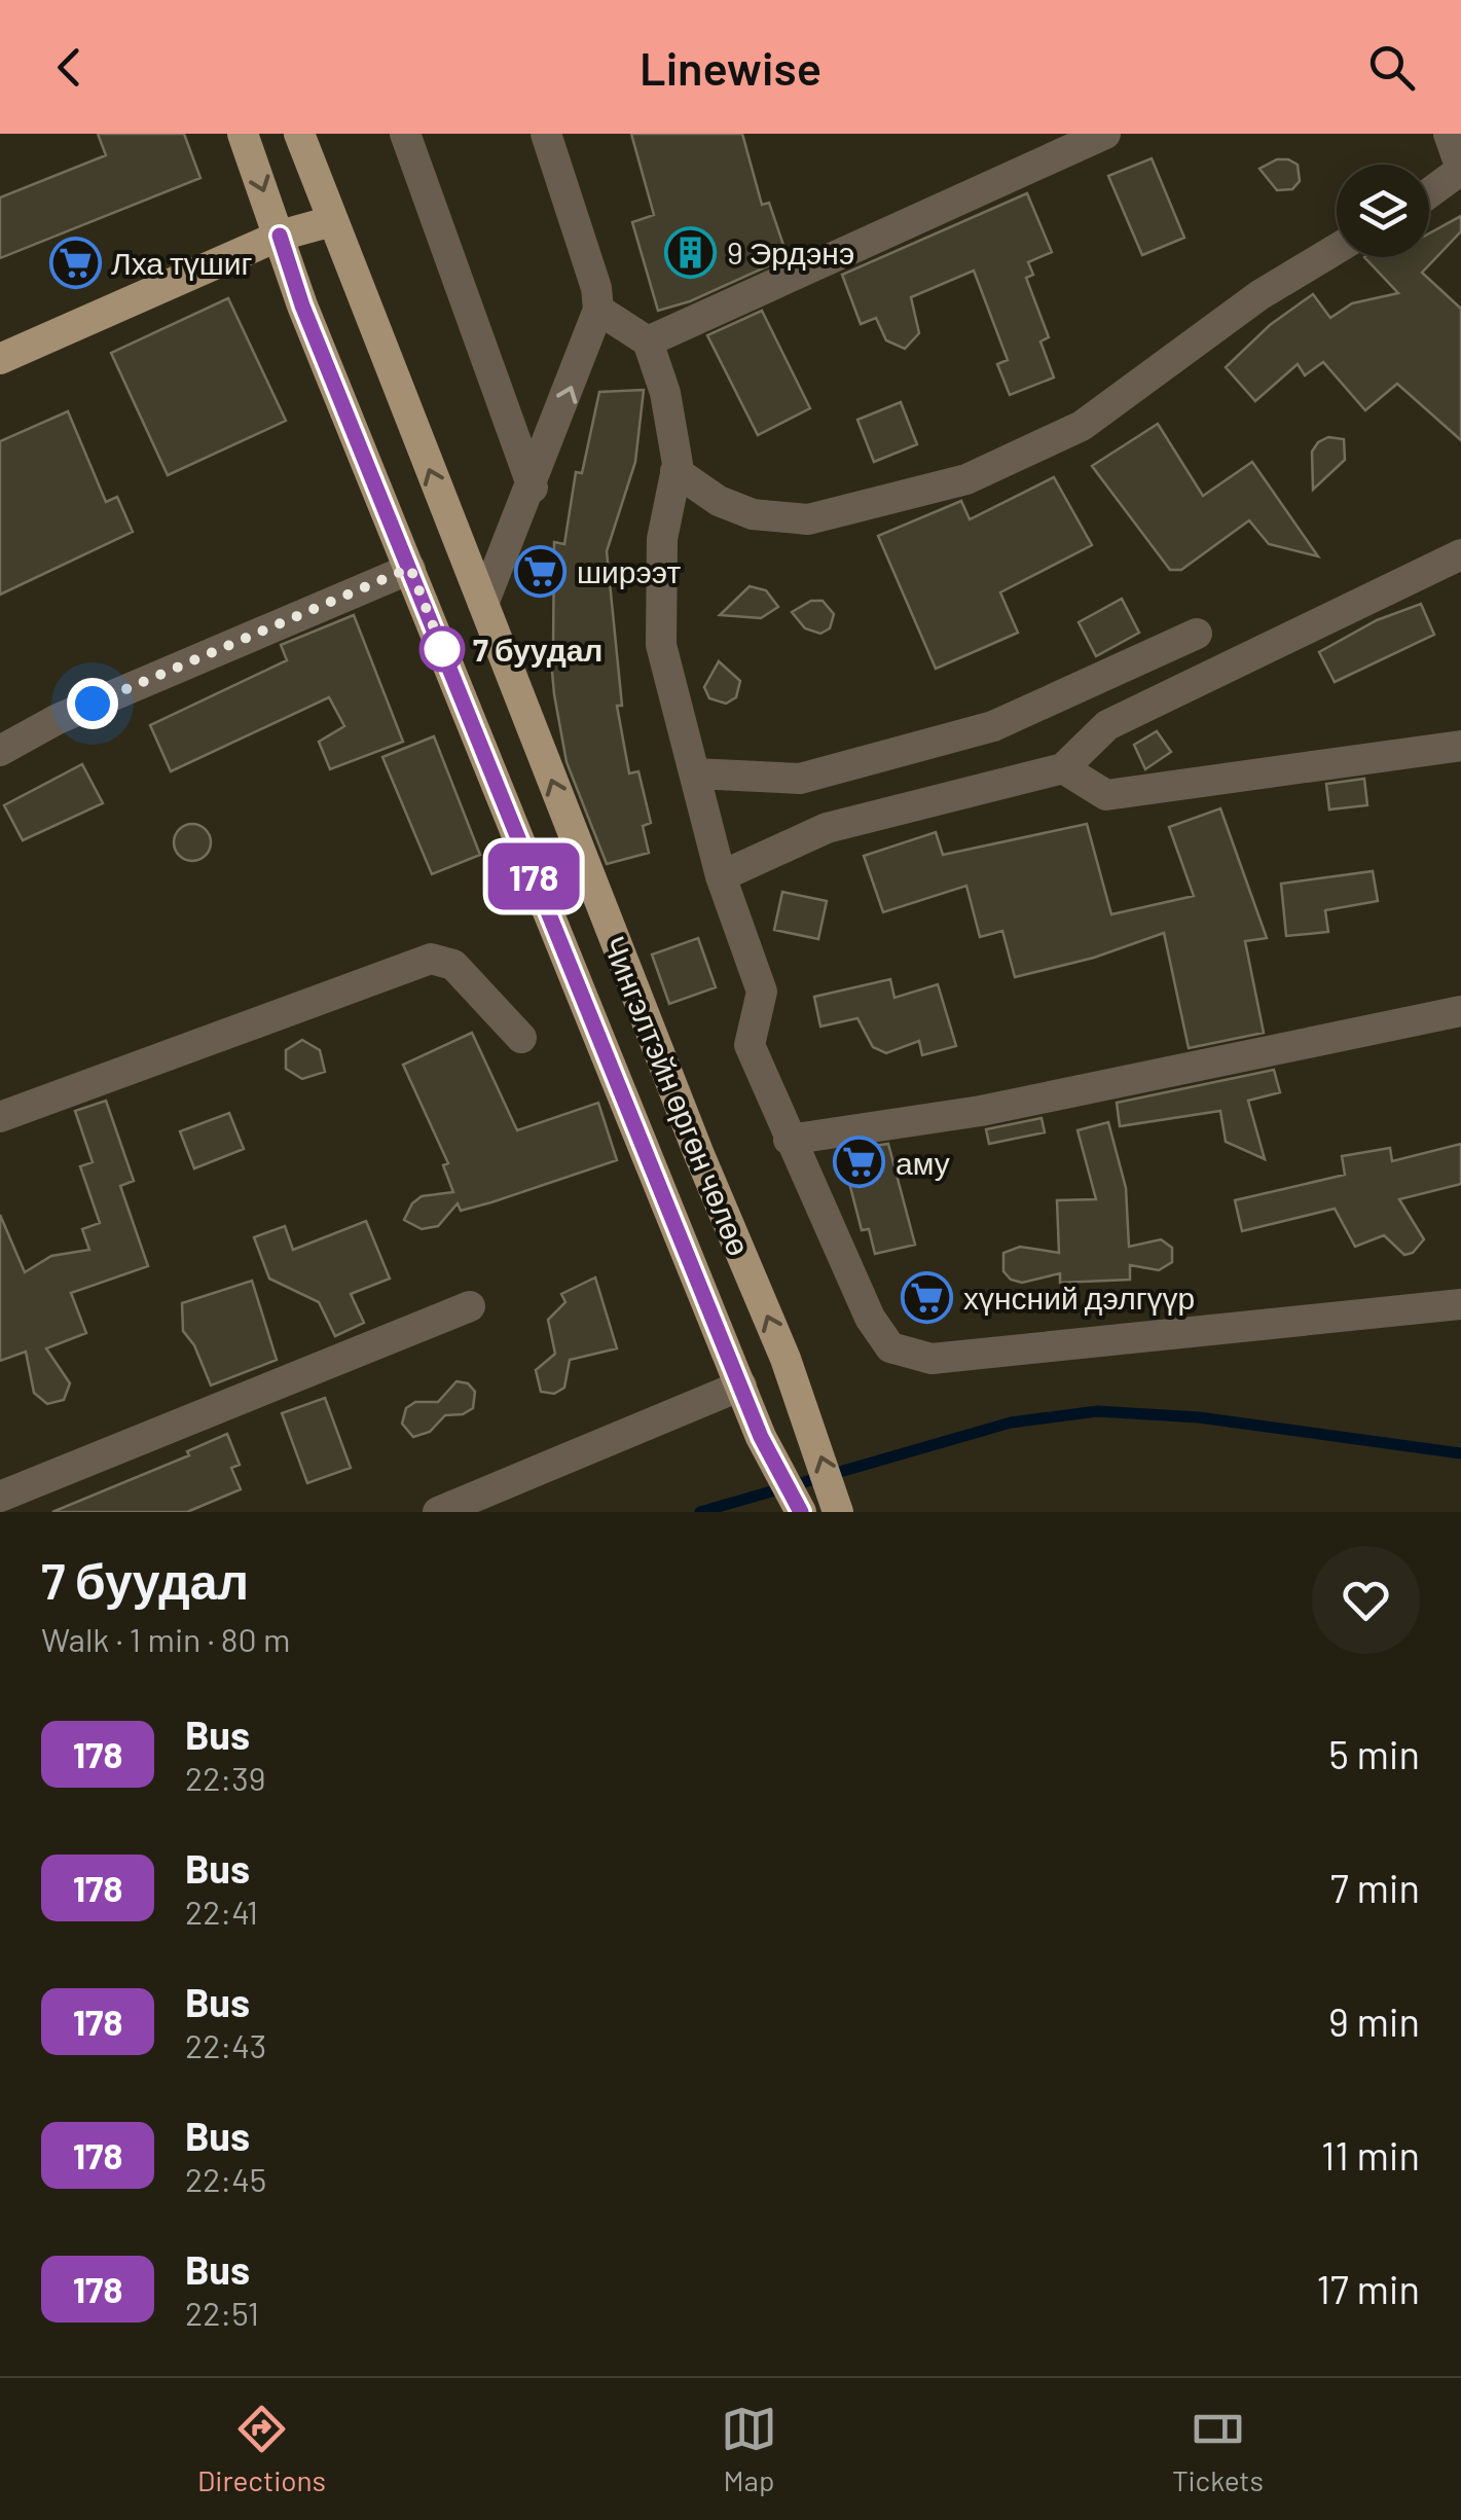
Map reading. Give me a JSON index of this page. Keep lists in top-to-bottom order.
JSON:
{
  "streets": {
    "main road": ["Чингэлтэйн өргөн чөлөө"]
  },
  "places": {
    "building": ["9 Эрдэнэ"],
    "supermarket": [
      "Лха түшиг",
      "ширээт",
      "аму",
      "хүнсний дэлгүүр"
    ],
    "other": ["7 буудал"]
  },
  "lines": ["bus line 178"],
  "page": {
    "header": "Linewise",
    "on_map": "178",
    "heading": ["7 буудал", "Walk · 1 min · 80 m"],
    "list": [
      {
        "mark": "178",
        "name": "Bus",
        "note": "22:39",
        "value": "5 min"
      },
      {
        "mark": "178",
        "name": "Bus",
        "note": "22:41",
        "value": "7 min"
      },
      {
        "mark": "178",
        "name": "Bus",
        "note": "22:43",
        "value": "9 min"
      },
      {
        "mark": "178",
        "name": "Bus",
        "note": "22:45",
        "value": "11 min"
      },
      {
        "mark": "178",
        "name": "Bus",
        "note": "22:51",
        "value": "17 min"
      }
    ],
    "tabs": ["Directions", "Map", "Tickets"]
  }
}
